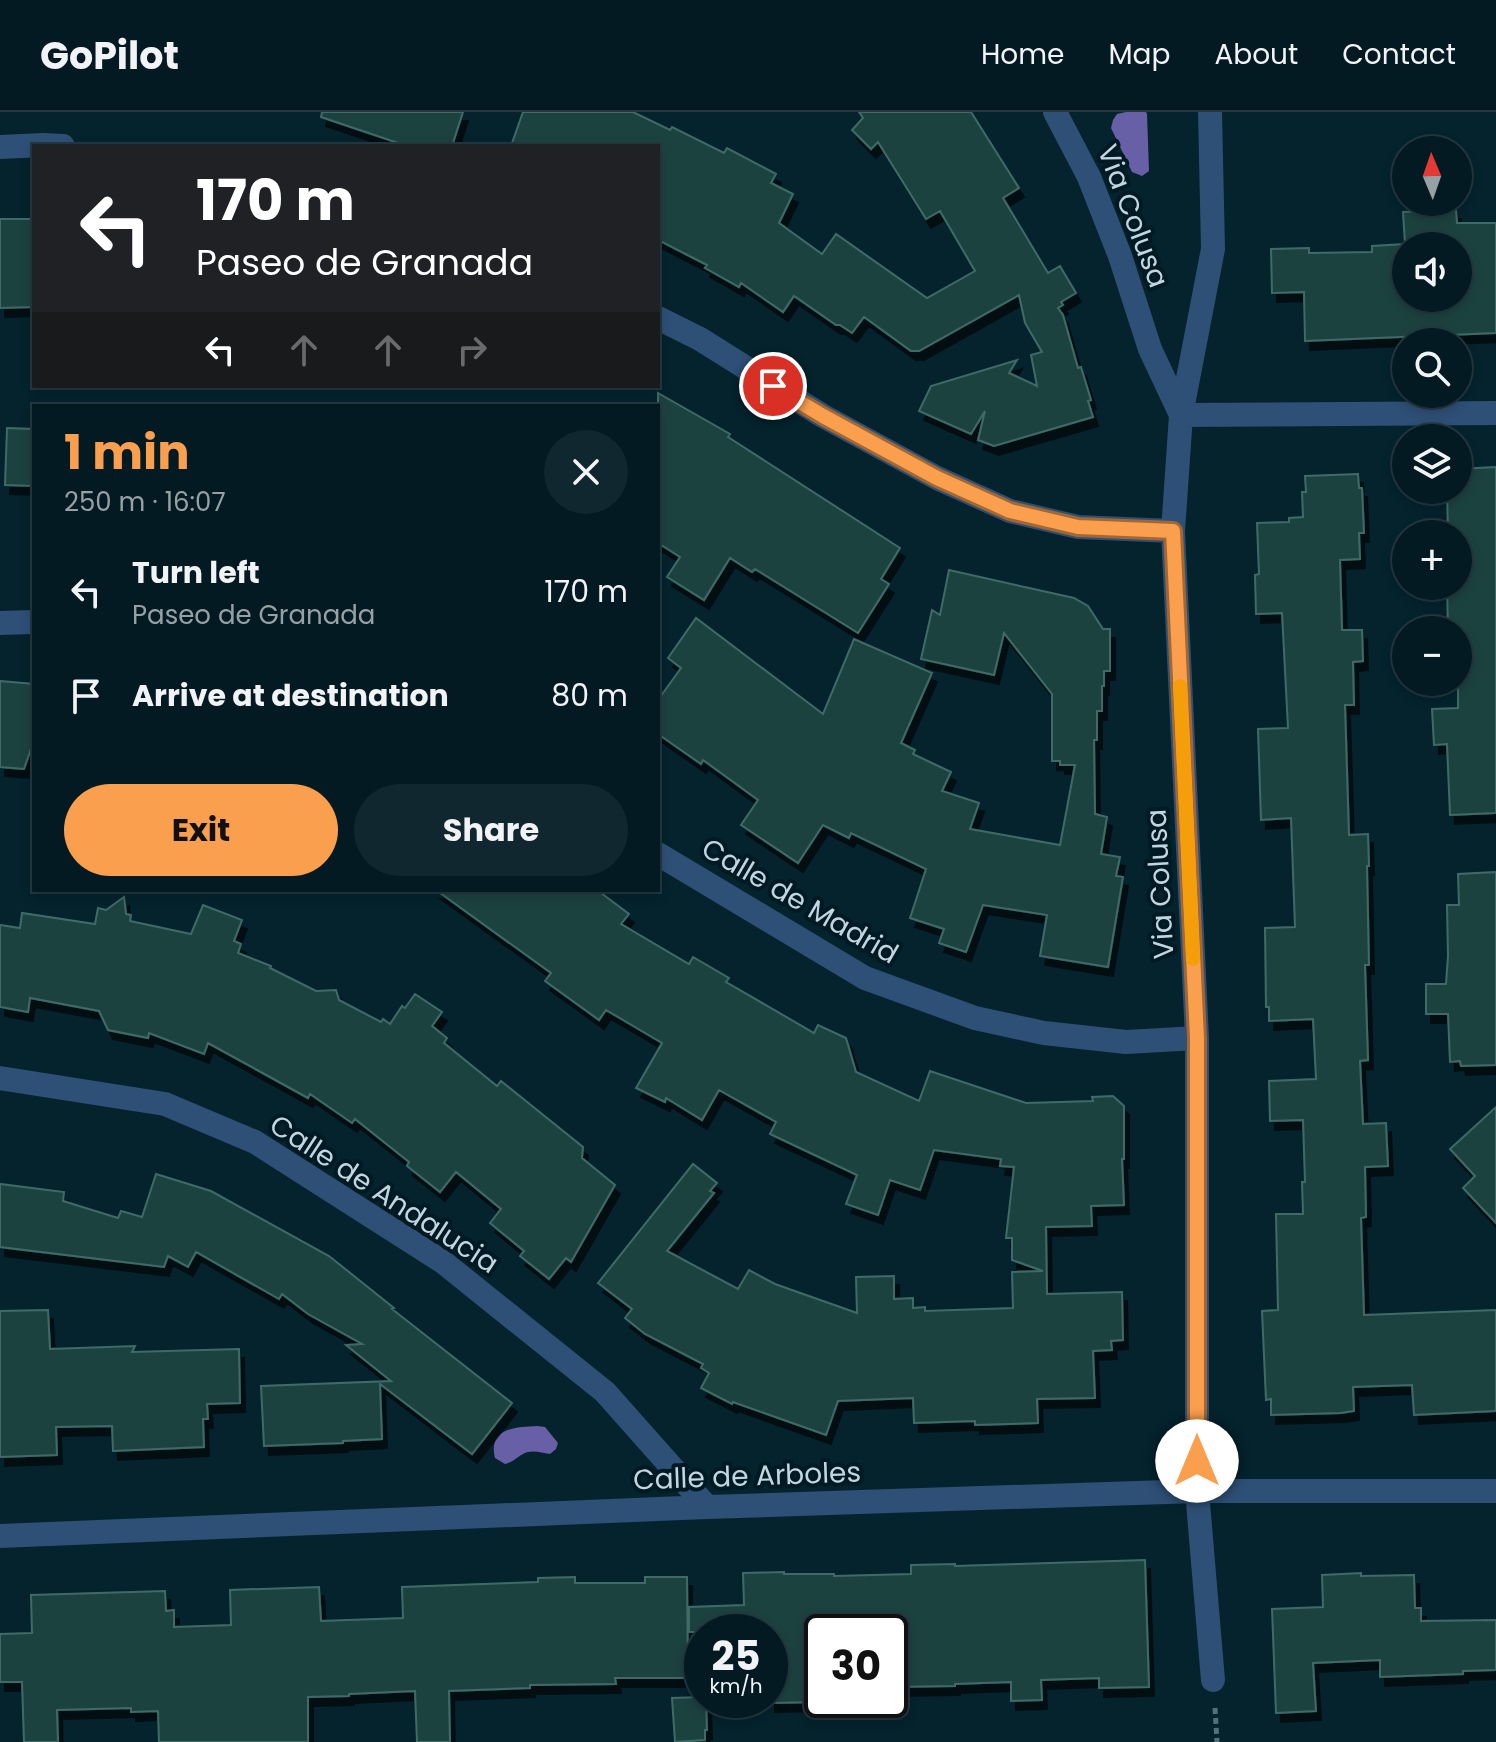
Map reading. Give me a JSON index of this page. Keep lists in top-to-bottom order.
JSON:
{
  "streets": {
    "street": [
      "Via Colusa",
      "Calle de Madrid",
      "Calle de Andalucia",
      "Calle de Arboles"
    ]
  },
  "crossings": [
    ["Via Colusa", "Calle de Madrid"],
    ["Via Colusa", "Calle de Arboles"],
    ["Calle de Andalucia", "Calle de Arboles"]
  ],
  "north": "top",
  "page": {
    "header": "GoPilot",
    "nav": [
      "Home",
      "Map",
      "About",
      "Contact"
    ],
    "map_buttons": ["+", "−"],
    "turn": ["170 m", "Paseo de Granada"],
    "heading": ["1 min", "250 m · 16:07"],
    "list": [
      {
        "name": "Turn left",
        "note": "Paseo de Granada",
        "value": "170 m"
      },
      {
        "name": "Arrive at destination",
        "value": "80 m"
      }
    ],
    "buttons": ["Exit", "Share"],
    "speed": "25 km/h",
    "limit": "30"
  }
}
